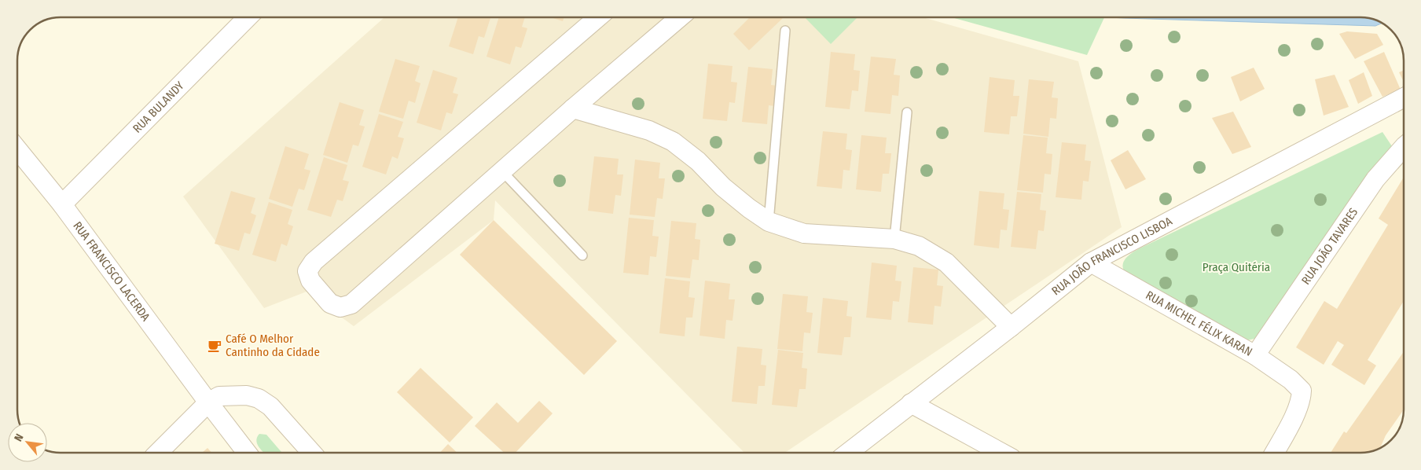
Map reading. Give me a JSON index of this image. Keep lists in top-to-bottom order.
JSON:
{
  "streets": {
    "street": [
      "RUA BULANDY",
      "RUA JOÃO TAVARES",
      "RUA JOÃO FRANCISCO LISBOA",
      "RUA FRANCISCO LACERDA",
      "RUA MICHEL FÉLIX KARAN"
    ]
  },
  "crossings": [
    ["RUA BULANDY", "RUA FRANCISCO LACERDA"],
    ["RUA JOÃO TAVARES", "RUA MICHEL FÉLIX KARAN"],
    ["RUA JOÃO FRANCISCO LISBOA", "RUA MICHEL FÉLIX KARAN"]
  ],
  "parks": ["Praça Quitéria"],
  "places": {
    "cafe": ["Café O Melhor Cantinho da Cidade"]
  },
  "north": "top left"
}
